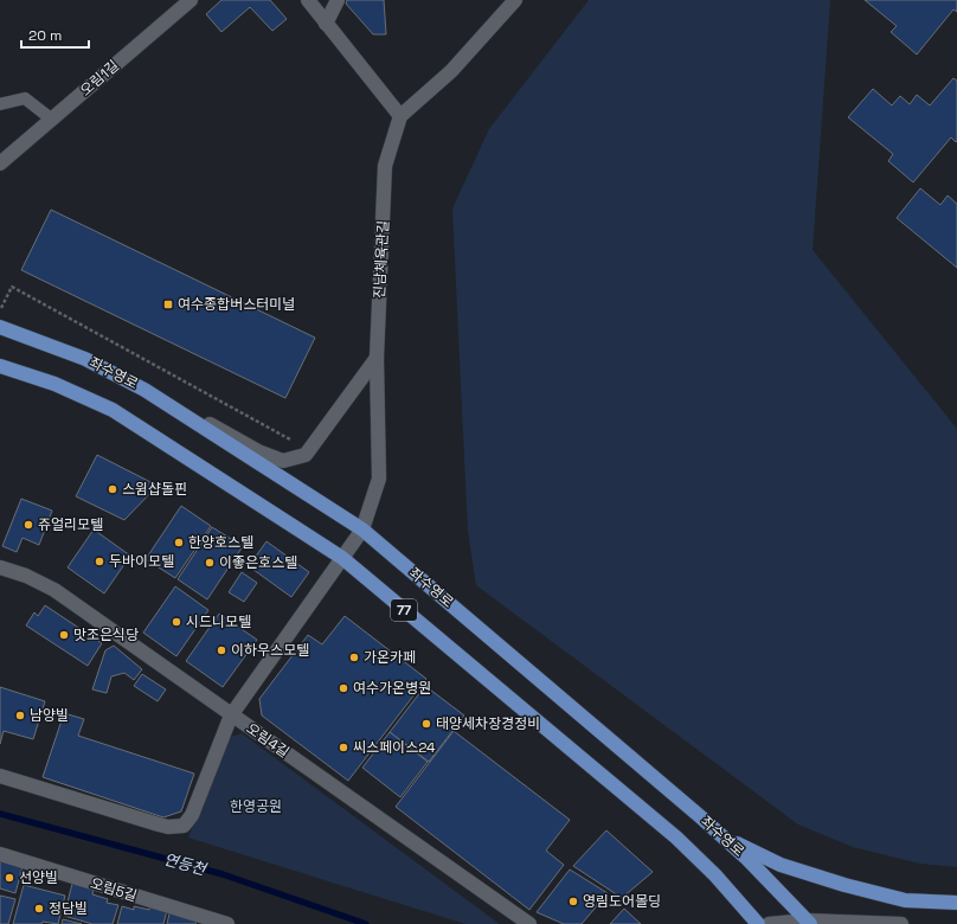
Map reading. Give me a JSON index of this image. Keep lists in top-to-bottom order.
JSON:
{
  "streets": {
    "main road": ["좌수영로", "77"],
    "street": [
      "오림1길",
      "진남체육관길",
      "오림4길",
      "오림5길"
    ]
  },
  "crossings": [
    ["진남체육관길", "좌수영로"],
    ["진남체육관길", "77"],
    ["진남체육관길", "오림4길"]
  ],
  "water": ["연등천"],
  "parks": ["한영공원"],
  "places": {
    "transit": ["여수종합버스터미널"],
    "other": [
      "스윔샵돌핀",
      "쥬얼리모텔",
      "한양호스텔",
      "두바이모텔",
      "이좋은호스텔",
      "시드니모텔",
      "맛조은식당",
      "이하우스모텔",
      "가온카페",
      "여수가온병원",
      "남양빌",
      "태양세차장경정비",
      "씨스페이스24",
      "선양빌",
      "영림도어몰딩",
      "정담빌"
    ]
  },
  "scale_bar": "20 m"
}
